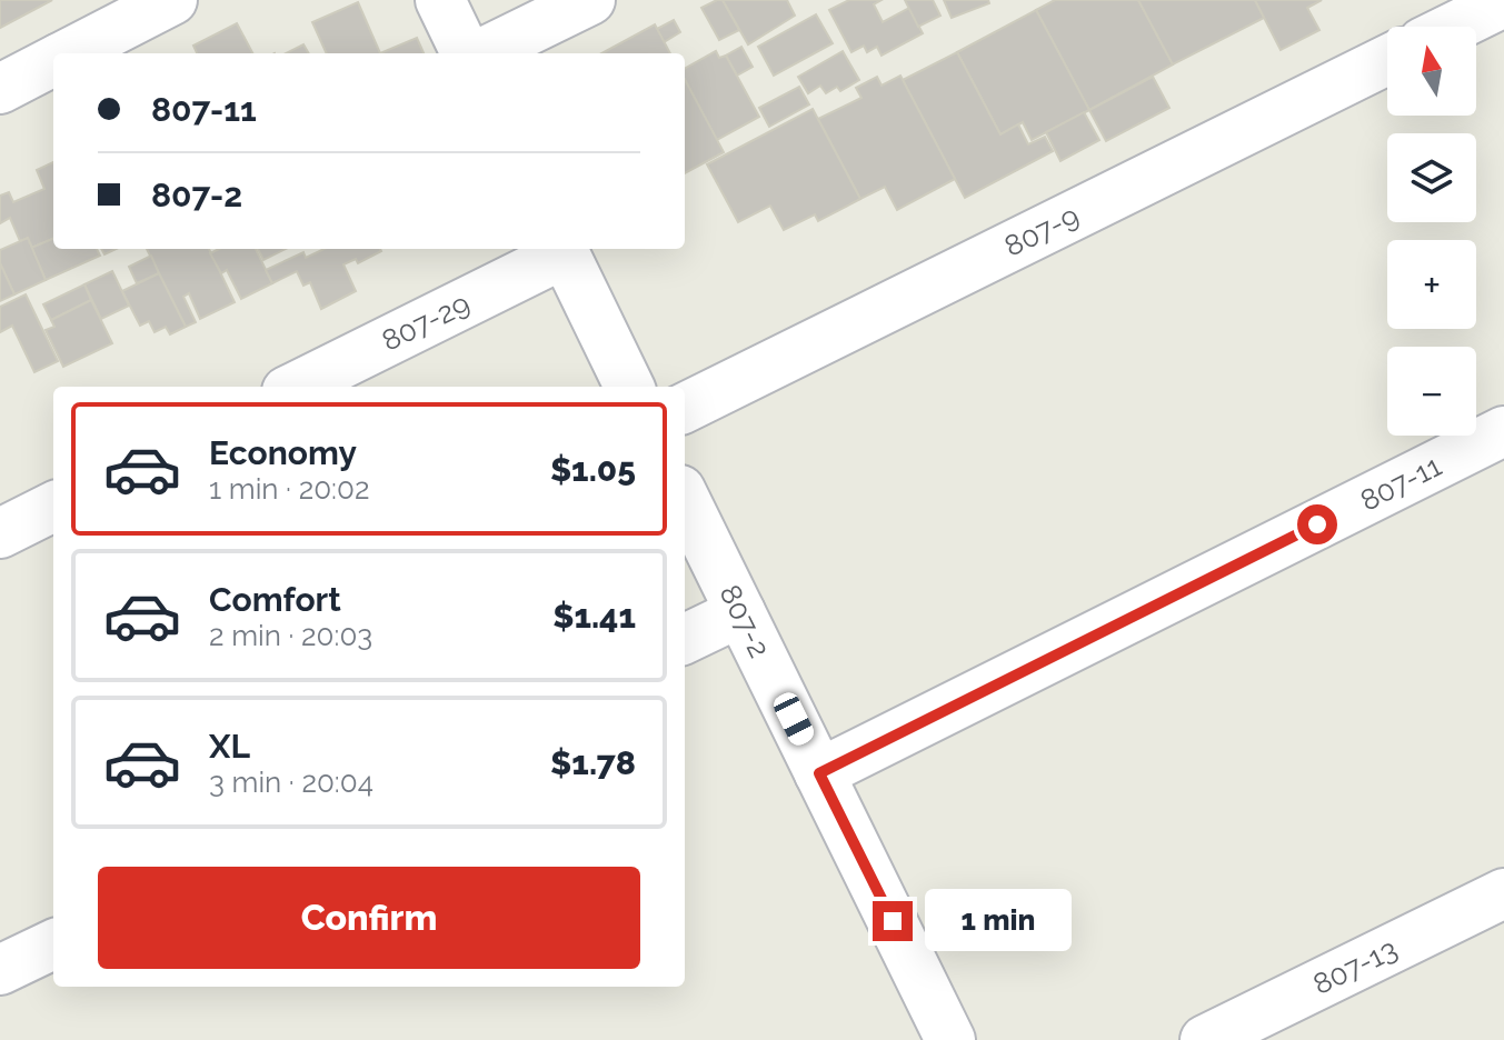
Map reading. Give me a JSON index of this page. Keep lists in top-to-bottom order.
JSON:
{
  "streets": {
    "street": [
      "807-9",
      "807-29",
      "807-11",
      "807-2",
      "807-13"
    ]
  },
  "crossings": [
    ["807-11", "807-2"]
  ],
  "north": "top",
  "page": {
    "map_buttons": ["+", "−"],
    "banner": ["807-11", "807-2"],
    "list": [
      {
        "name": "Economy",
        "note": "1 min · 20:02",
        "value": "$1.05"
      },
      {
        "name": "Comfort",
        "note": "2 min · 20:03",
        "value": "$1.41"
      },
      {
        "name": "XL",
        "note": "3 min · 20:04",
        "value": "$1.78"
      }
    ],
    "buttons": "Confirm",
    "bubble": "1 min"
  }
}
